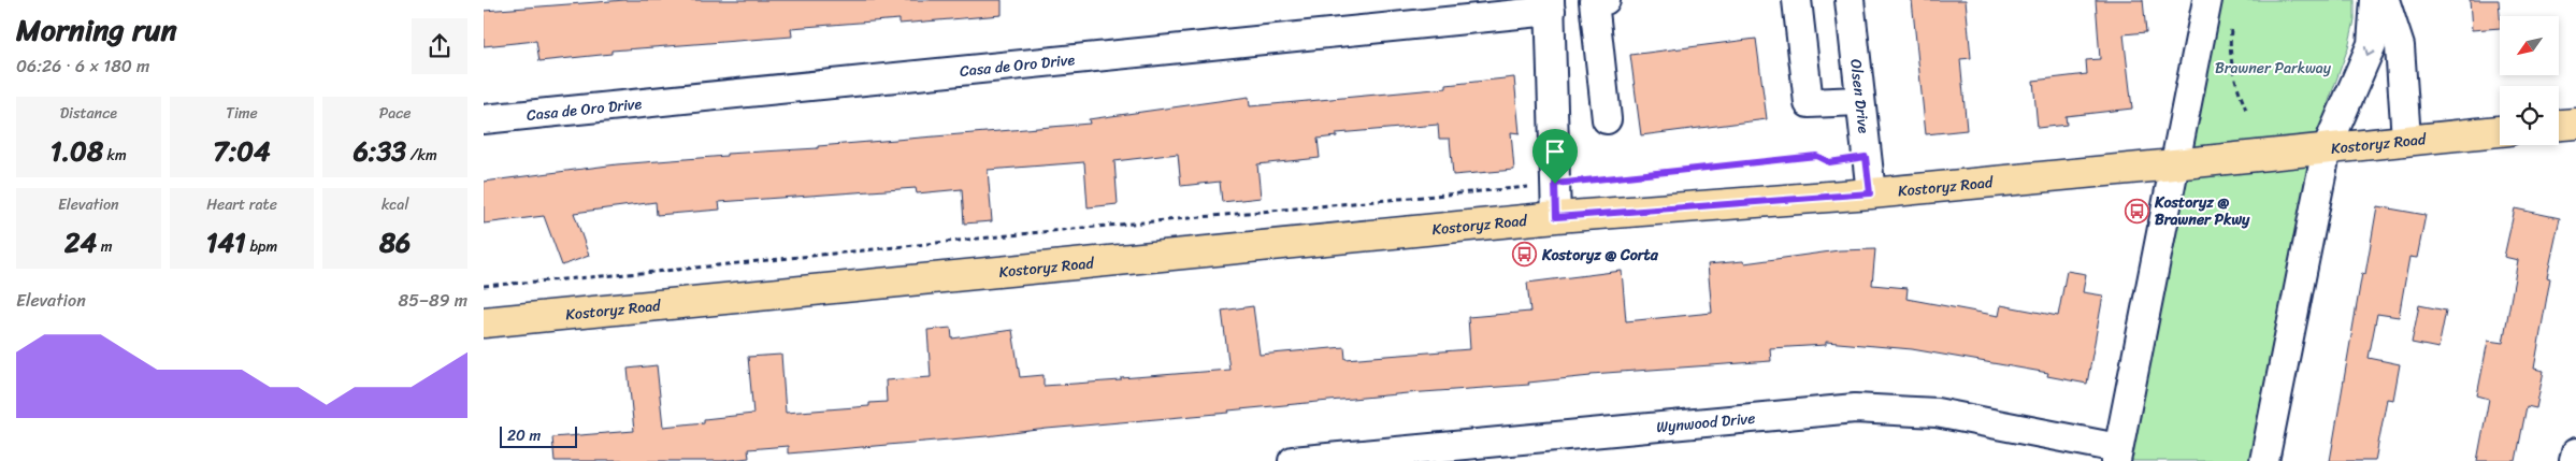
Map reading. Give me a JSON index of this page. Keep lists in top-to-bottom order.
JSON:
{
  "streets": {
    "main road": ["Kostoryz Road"],
    "street": ["Casa de Oro Drive", "Olsen Drive", "Wynwood Drive"]
  },
  "crossings": [
    ["Olsen Drive", "Kostoryz Road"]
  ],
  "parks": ["Brawner Parkway"],
  "places": {
    "bus stop": ["Kostoryz @ Brawner Pkwy", "Kostoryz @ Corta"]
  },
  "scale_bar": "20 m",
  "north": "bottom left",
  "page": {
    "heading": ["Morning run", "06:26 · 6 × 180 m"],
    "stats": [
      ["Distance", "1.08 km"],
      ["Time", "7:04"],
      ["Pace", "6:33 /km"],
      ["Elevation", "24 m"],
      ["Heart rate", "141 bpm"],
      ["kcal", "86"]
    ],
    "chart": ["Elevation", "85–89 m"],
    "scale": "20 m"
  }
}
